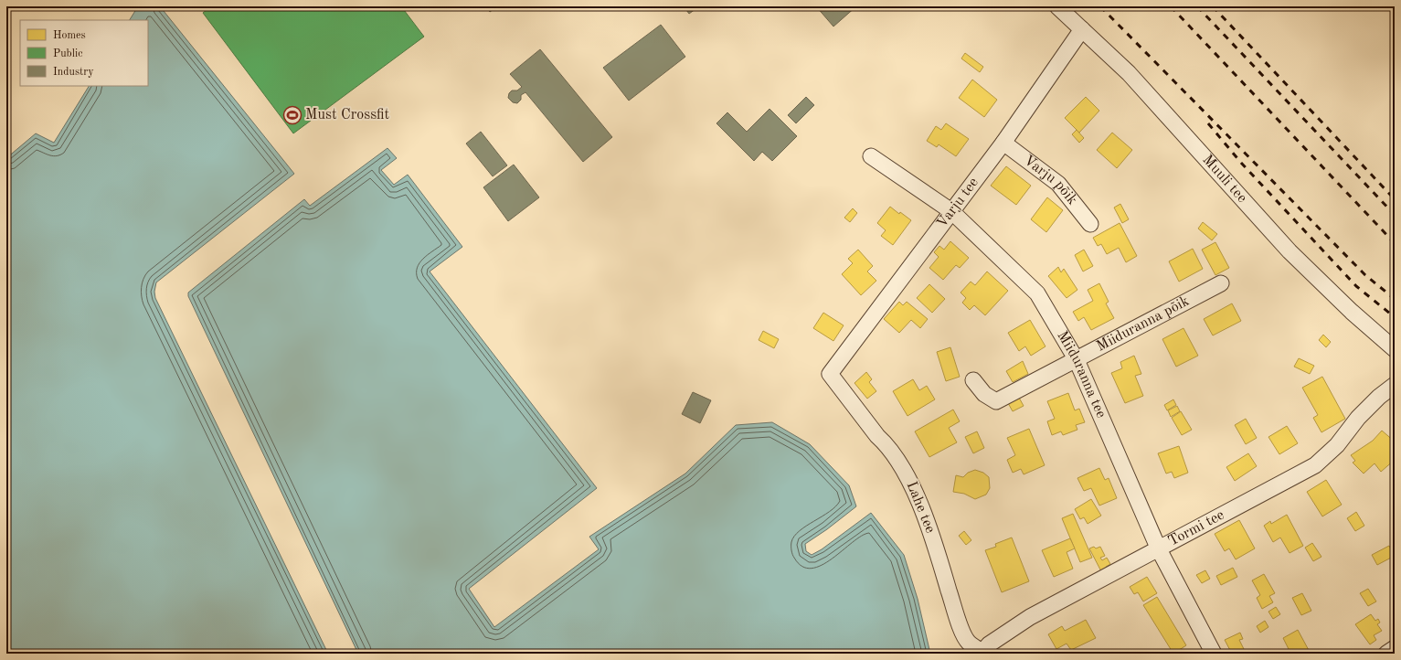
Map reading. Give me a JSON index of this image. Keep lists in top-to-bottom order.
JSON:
{
  "streets": {
    "street": [
      "Muuli tee",
      "Varju põik",
      "Varju tee",
      "Miiduranna põik",
      "Miiduranna tee",
      "Lahe tee",
      "Tormi tee"
    ]
  },
  "crossings": [
    ["Muuli tee", "Varju tee"],
    ["Varju põik", "Varju tee"],
    ["Varju tee", "Miiduranna tee"],
    ["Varju tee", "Lahe tee"],
    ["Miiduranna põik", "Miiduranna tee"],
    ["Miiduranna tee", "Tormi tee"],
    ["Lahe tee", "Tormi tee"]
  ],
  "places": {
    "sports": ["Must Crossfit"]
  },
  "legend": ["Homes", "Public", "Industry"]
}
